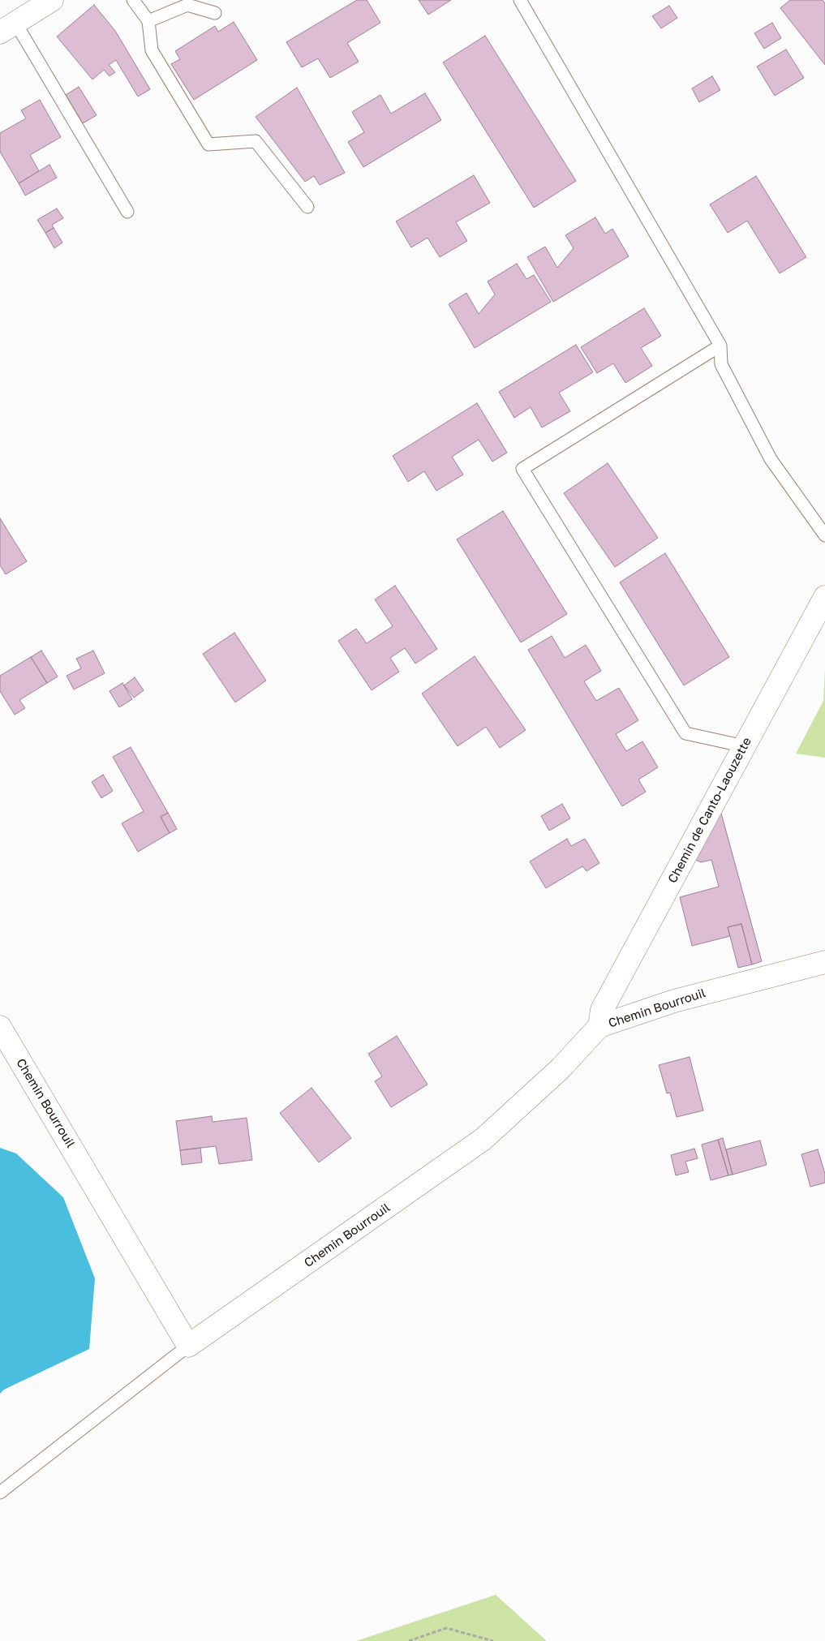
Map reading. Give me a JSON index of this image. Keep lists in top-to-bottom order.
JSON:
{
  "streets": {
    "street": ["Chemin de Canto-Laouzette", "Chemin Bourrouil"]
  },
  "crossings": [
    ["Chemin de Canto-Laouzette", "Chemin Bourrouil"]
  ]
}
